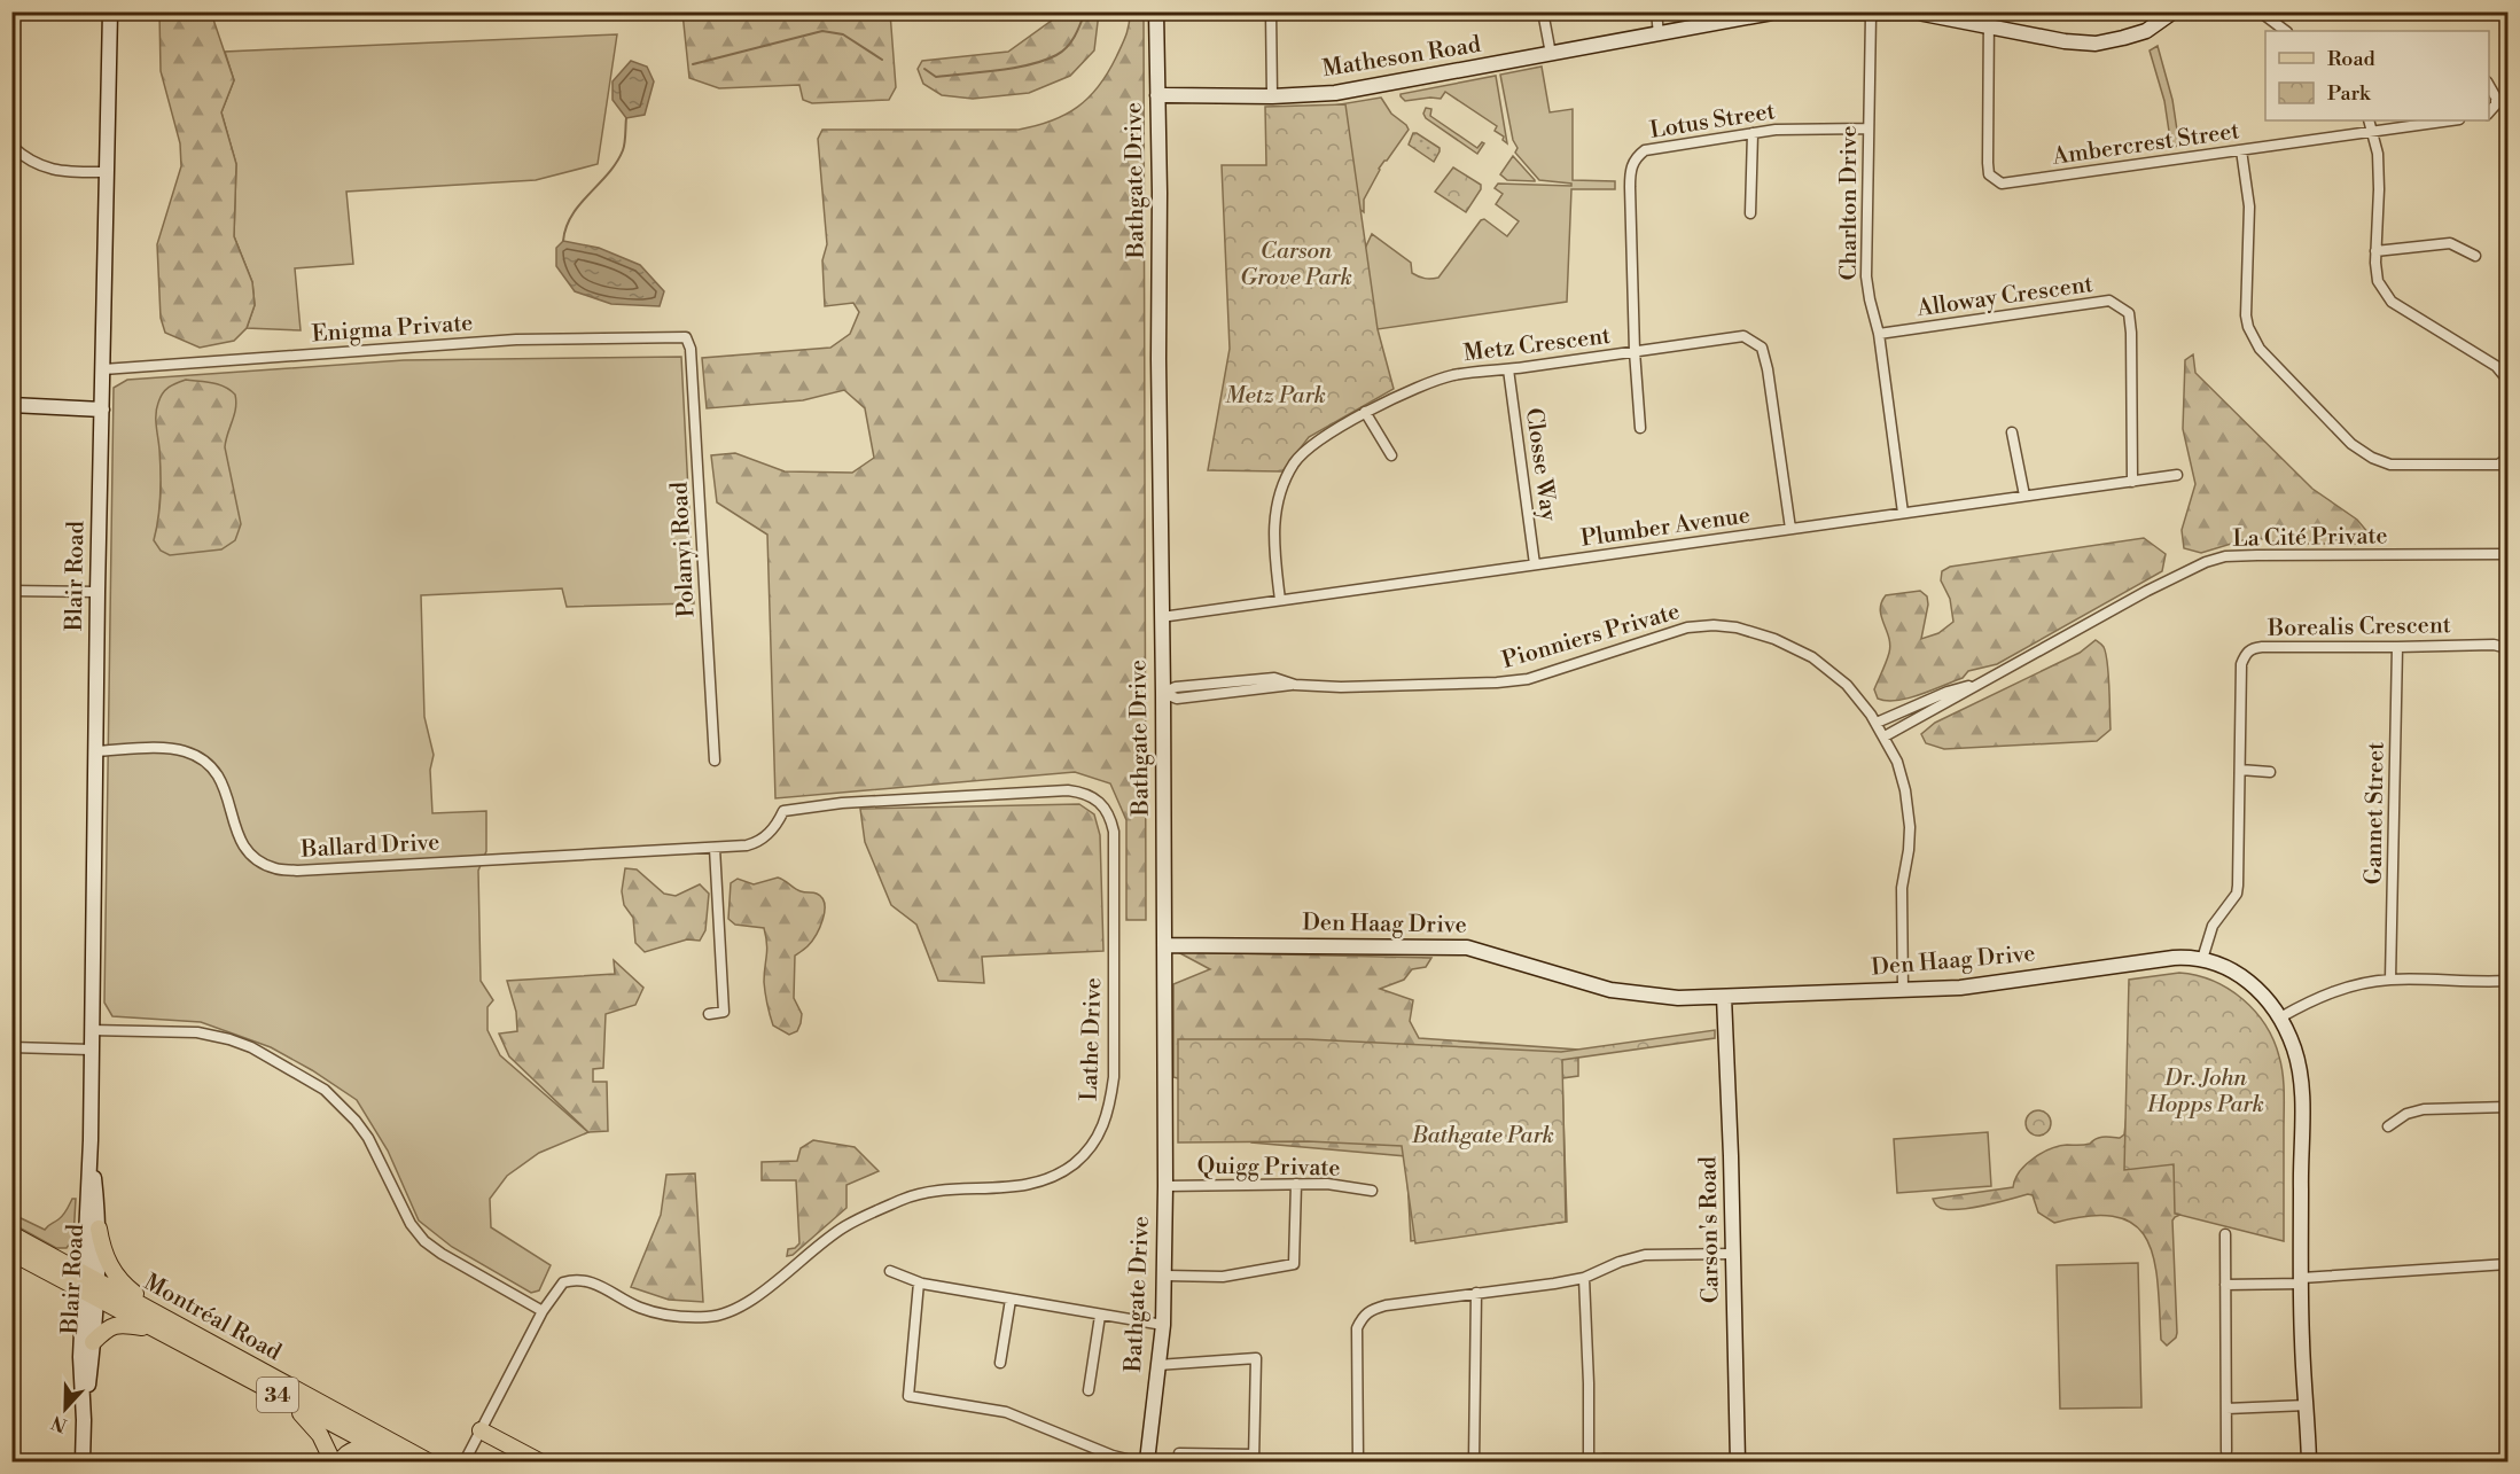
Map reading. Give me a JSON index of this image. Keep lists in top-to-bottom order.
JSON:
{
  "streets": {
    "main road": ["Montréal Road", "34"],
    "street": [
      "Matheson Road",
      "Lotus Street",
      "Ambercrest Street",
      "Bathgate Drive",
      "Charlton Drive",
      "Alloway Crescent",
      "Enigma Private",
      "Metz Crescent",
      "Closse Way",
      "Plumber Avenue",
      "La Cité Private",
      "Polanyi Road",
      "Blair Road",
      "Borealis Crescent",
      "Pionniers Private",
      "Gannet Street",
      "Ballard Drive",
      "Den Haag Drive",
      "Lathe Drive",
      "Quigg Private",
      "Carson's Road"
    ]
  },
  "crossings": [
    ["Matheson Road", "Ambercrest Street"],
    ["Matheson Road", "Bathgate Drive"],
    ["Matheson Road", "Charlton Drive"],
    ["Lotus Street", "Charlton Drive"],
    ["Lotus Street", "Metz Crescent"],
    ["Bathgate Drive", "Plumber Avenue"],
    ["Bathgate Drive", "Pionniers Private"],
    ["Bathgate Drive", "Den Haag Drive"],
    ["Bathgate Drive", "Quigg Private"],
    ["Charlton Drive", "Alloway Crescent"],
    ["Charlton Drive", "Plumber Avenue"],
    ["Alloway Crescent", "Plumber Avenue"],
    ["Enigma Private", "Polanyi Road"],
    ["Enigma Private", "Blair Road"],
    ["Metz Crescent", "Closse Way"],
    ["Metz Crescent", "Plumber Avenue"],
    ["Closse Way", "Plumber Avenue"],
    ["La Cité Private", "Pionniers Private"],
    ["Blair Road", "Ballard Drive"],
    ["Blair Road", "Montréal Road"],
    ["Borealis Crescent", "Gannet Street"],
    ["Borealis Crescent", "Den Haag Drive"],
    ["Pionniers Private", "Den Haag Drive"],
    ["Ballard Drive", "Lathe Drive"],
    ["Den Haag Drive", "Carson's Road"]
  ],
  "parks": [
    "Carson Grove Park",
    "Metz Park",
    "Dr. John Hopps Park",
    "Bathgate Park"
  ],
  "legend": ["Road", "Park"],
  "north": "bottom"
}
